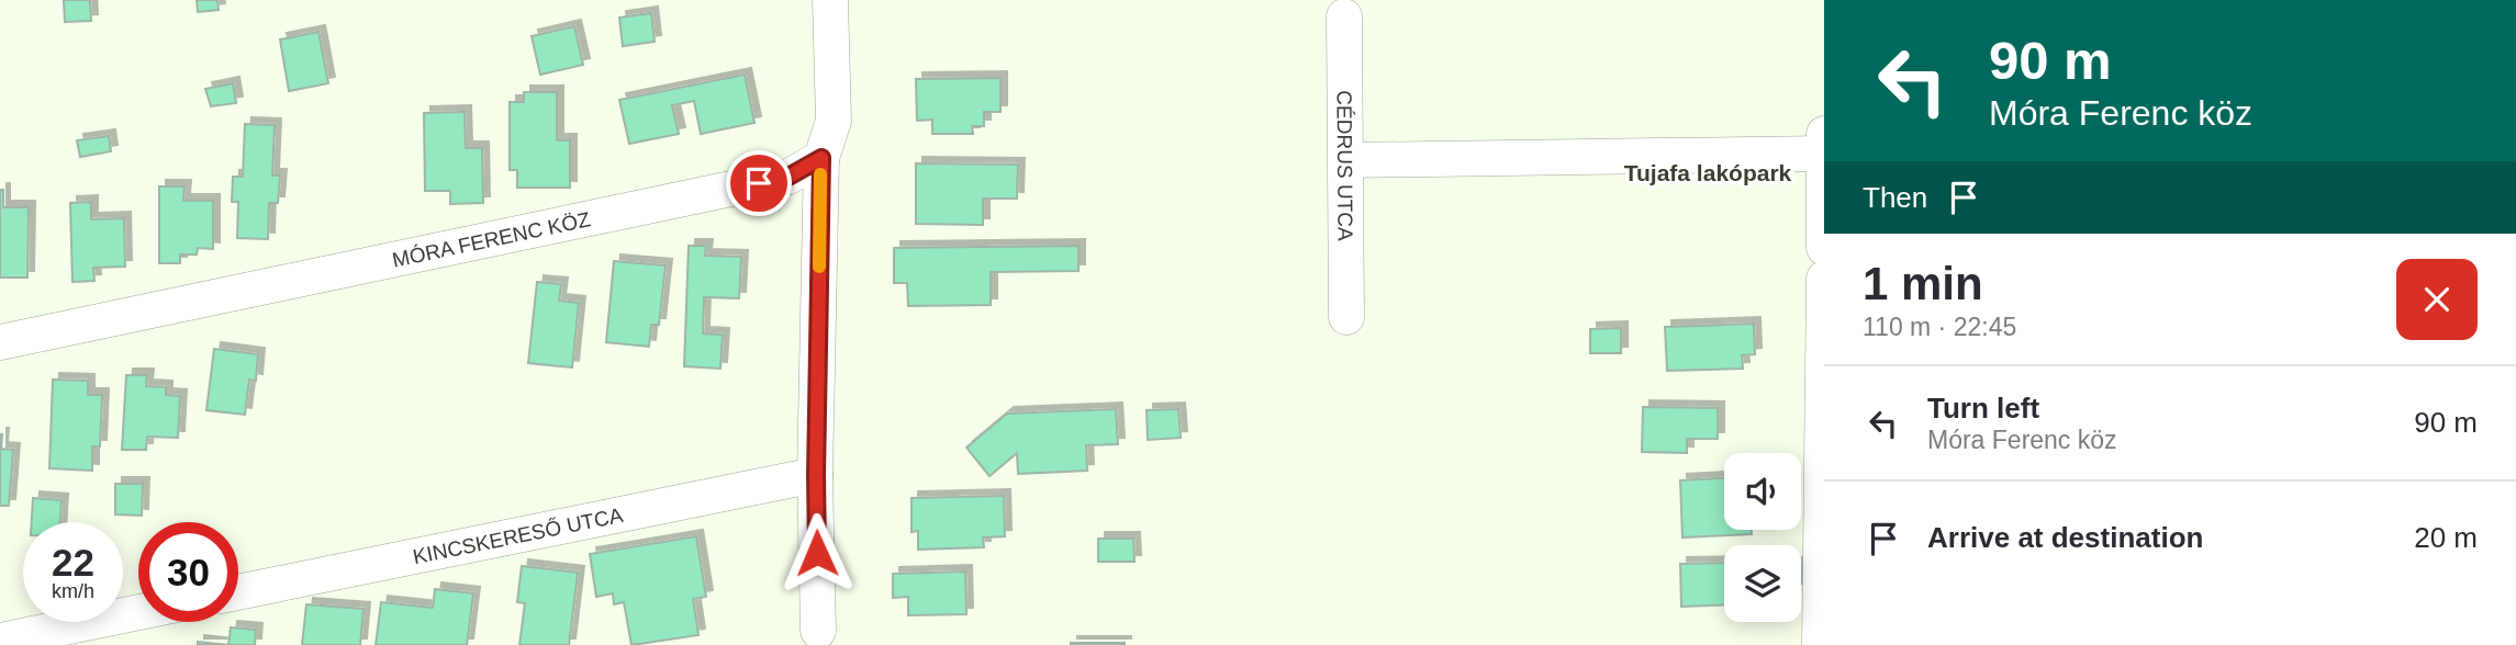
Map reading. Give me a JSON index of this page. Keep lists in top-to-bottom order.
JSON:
{
  "streets": {
    "street": ["CÉDRUS UTCA", "MÓRA FERENC KÖZ", "KINCSKERESŐ UTCA"]
  },
  "districts": ["Tujafa lakópark"],
  "page": {
    "turn": ["90 m", "Móra Ferenc köz"],
    "then": "Then",
    "heading": ["1 min", "110 m · 22:45"],
    "list": [
      {
        "name": "Turn left",
        "note": "Móra Ferenc köz",
        "value": "90 m"
      },
      {
        "name": "Arrive at destination",
        "value": "20 m"
      }
    ],
    "speed": "22 km/h",
    "limit": "30"
  }
}
